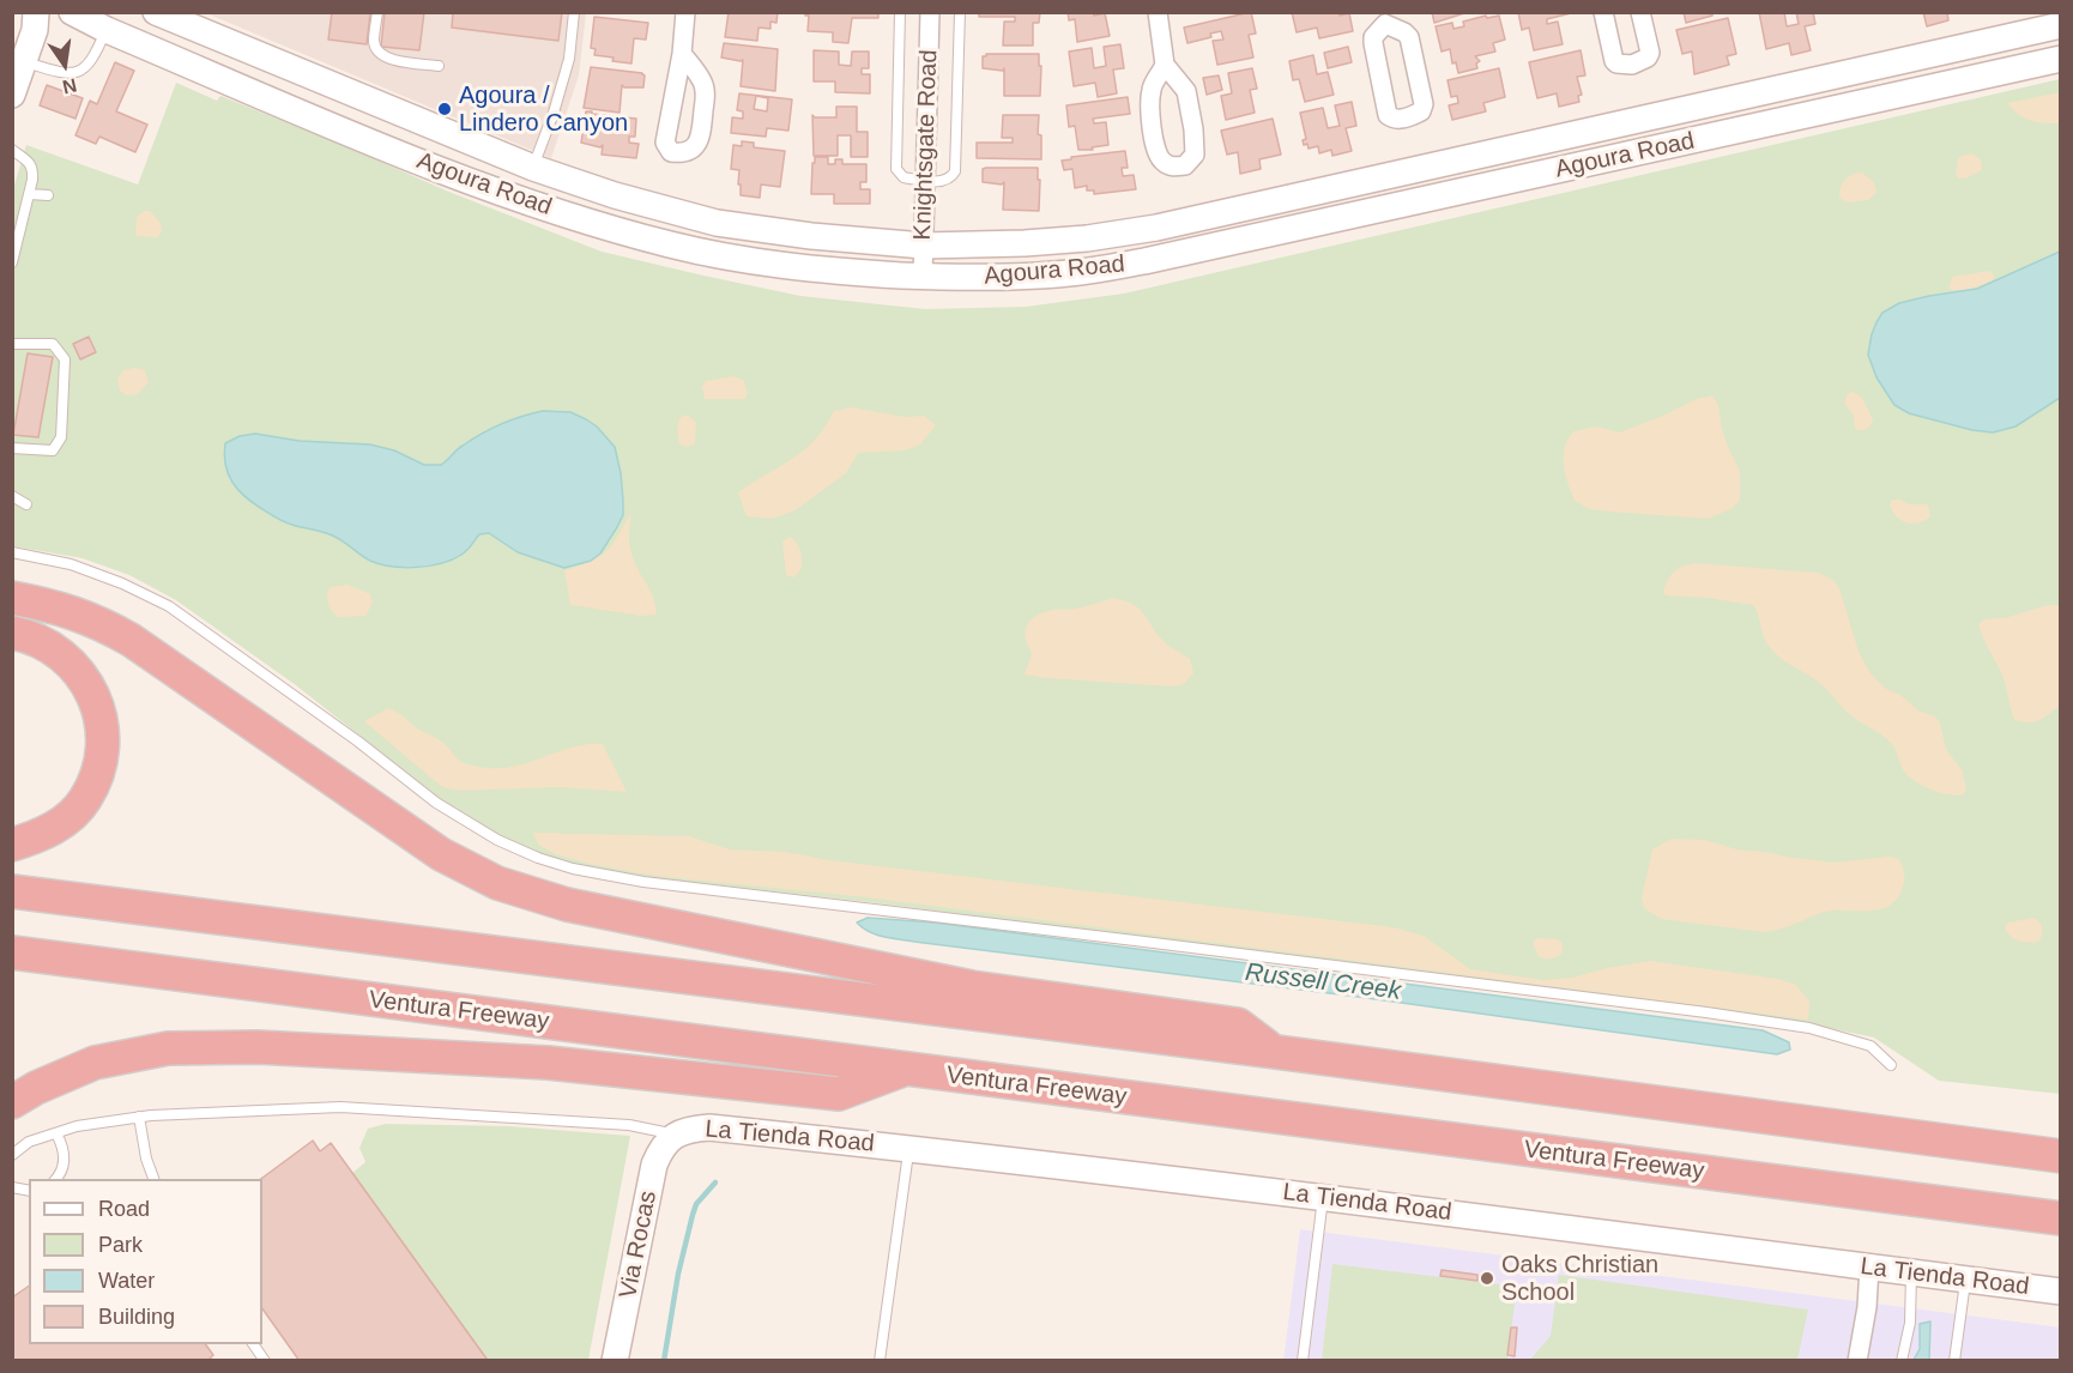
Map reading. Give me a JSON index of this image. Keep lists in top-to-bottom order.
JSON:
{
  "streets": {
    "highway": ["Ventura Freeway"],
    "main road": ["Agoura Road", "La Tienda Road", "Via Rocas"],
    "street": ["Knightsgate Road"]
  },
  "crossings": [
    ["Knightsgate Road", "Agoura Road"],
    ["La Tienda Road", "Via Rocas"]
  ],
  "water": ["Russell Creek"],
  "places": ["Agoura / Lindero Canyon", "Oaks Christian School"],
  "legend": [
    "Road",
    "Park",
    "Water",
    "Building"
  ],
  "north": "bottom"
}
